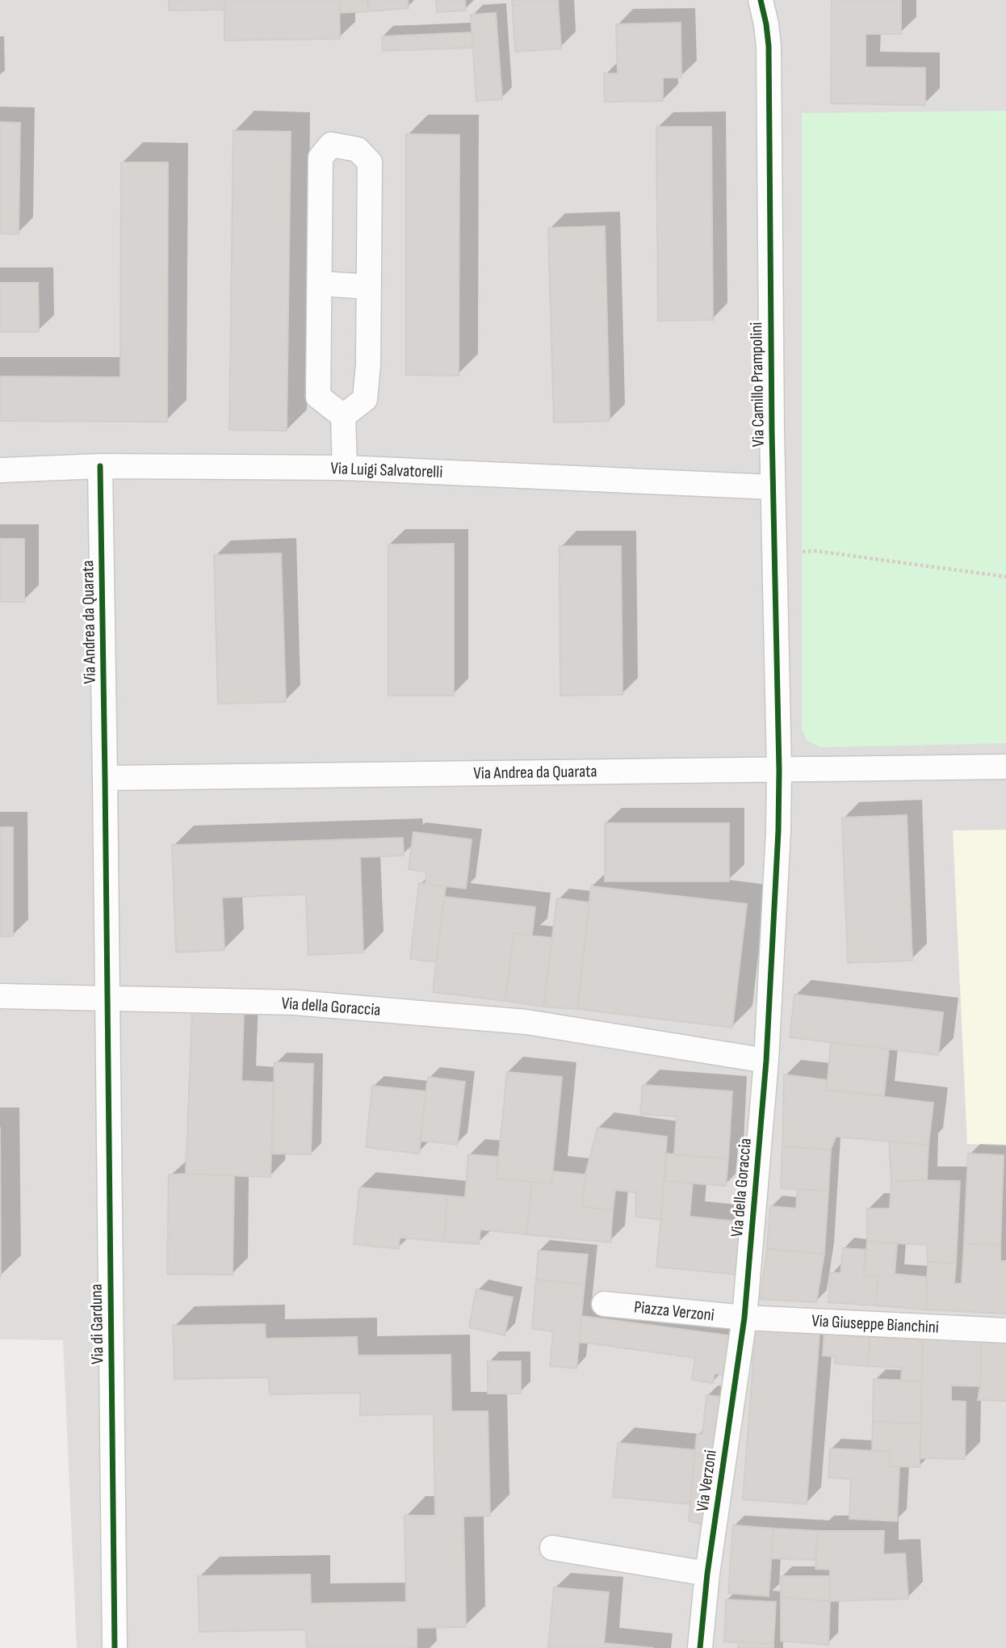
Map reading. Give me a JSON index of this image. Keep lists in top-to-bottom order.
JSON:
{
  "streets": {
    "street": [
      "Via Camillo Prampolini",
      "Via Luigi Salvatorelli",
      "Via Andrea da Quarata",
      "Via della Goraccia",
      "Piazza Verzoni",
      "Via di Garduna",
      "Via Giuseppe Bianchini",
      "Via Verzoni"
    ]
  },
  "crossings": [
    ["Via Camillo Prampolini", "Via Luigi Salvatorelli"],
    ["Via Camillo Prampolini", "Via Andrea da Quarata"],
    ["Via Camillo Prampolini", "Via della Goraccia"],
    ["Via Luigi Salvatorelli", "Via Andrea da Quarata"],
    ["Via Andrea da Quarata", "Via di Garduna"],
    ["Via della Goraccia", "Piazza Verzoni"],
    ["Via della Goraccia", "Via di Garduna"],
    ["Via della Goraccia", "Via Giuseppe Bianchini"],
    ["Via della Goraccia", "Via Verzoni"],
    ["Piazza Verzoni", "Via Giuseppe Bianchini"],
    ["Piazza Verzoni", "Via Verzoni"],
    ["Via Giuseppe Bianchini", "Via Verzoni"]
  ]
}
